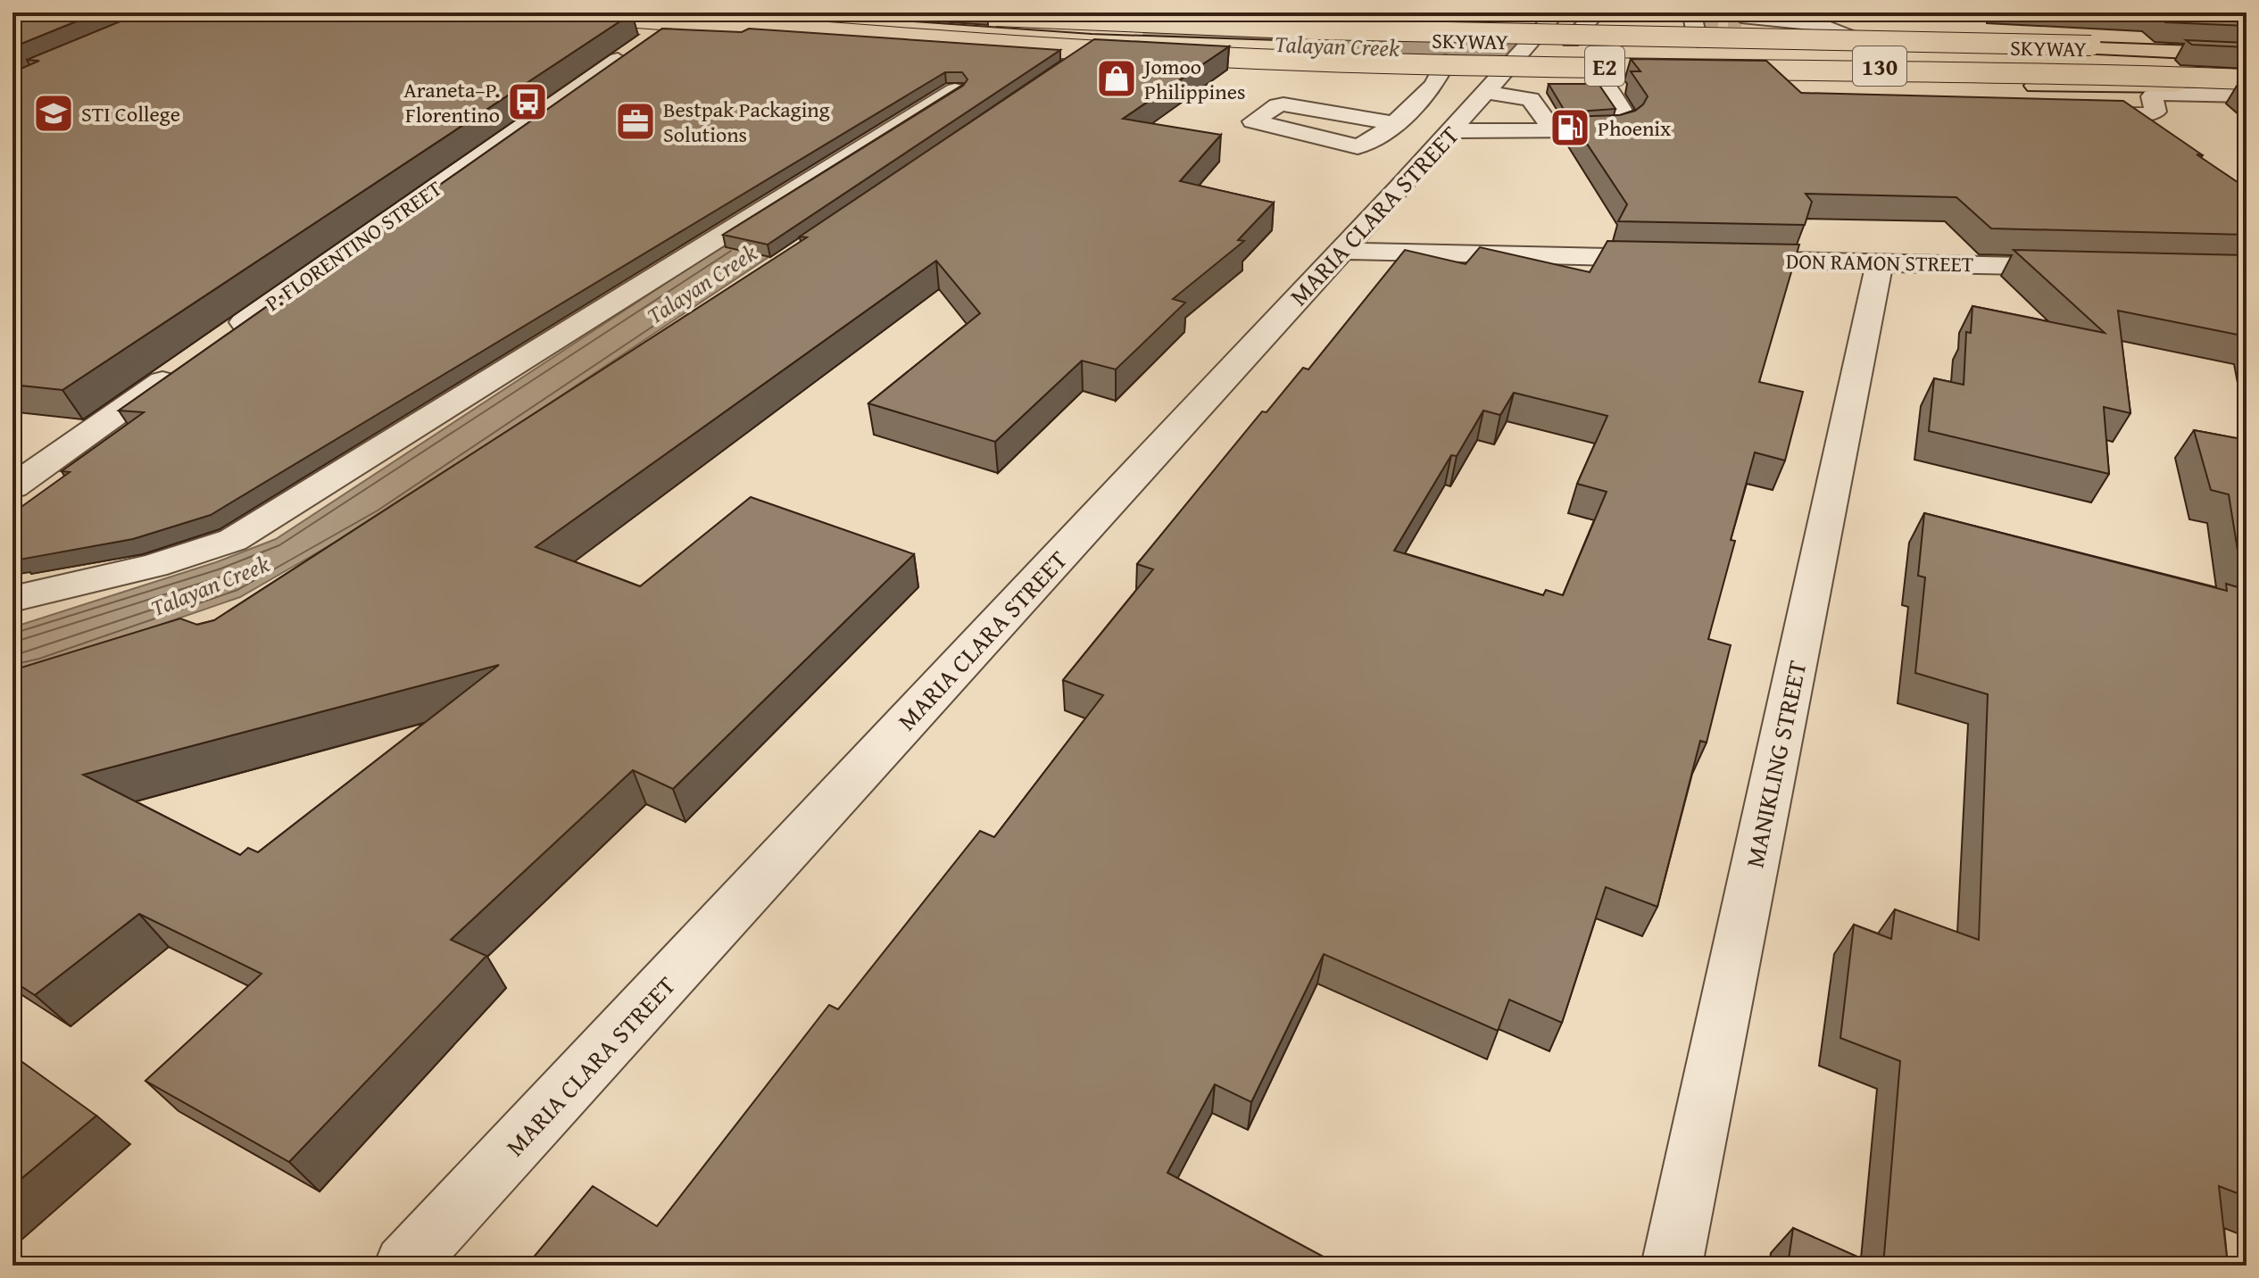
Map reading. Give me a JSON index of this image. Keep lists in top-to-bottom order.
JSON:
{
  "streets": {
    "main road": ["SKYWAY", "E2", "130"],
    "street": [
      "MARIA CLARA STREET",
      "P. FLORENTINO STREET",
      "DON RAMON STREET",
      "MANIKLING STREET"
    ]
  },
  "crossings": [
    ["SKYWAY", "130"],
    ["130", "MARIA CLARA STREET"],
    ["130", "P. FLORENTINO STREET"],
    ["DON RAMON STREET", "MANIKLING STREET"]
  ],
  "water": ["Talayan Creek"],
  "places": {
    "shop": ["Jomoo Philippines"],
    "bus stop": ["Araneta–P. Florentino"],
    "school or university": ["STI College"],
    "office": ["Bestpak Packaging Solutions"],
    "fuel station": ["Phoenix"]
  }
}
